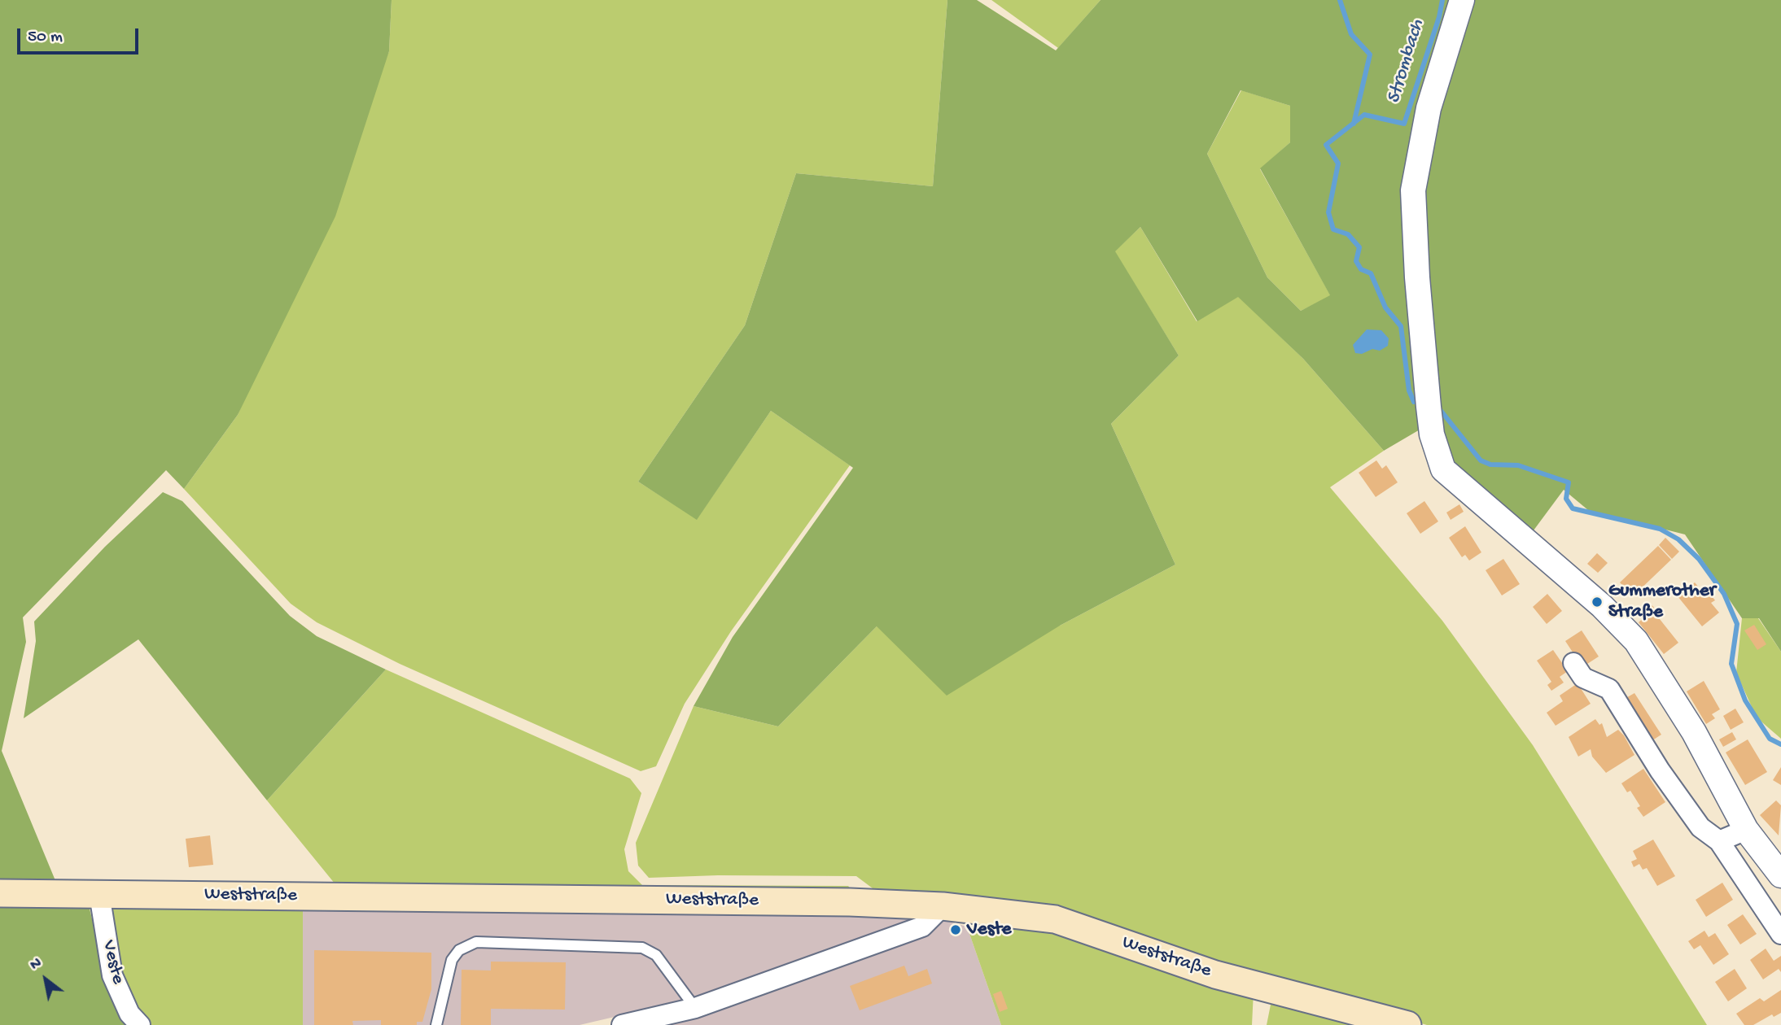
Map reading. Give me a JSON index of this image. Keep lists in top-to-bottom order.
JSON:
{
  "streets": {
    "main road": ["Weststraße"],
    "street": ["Veste"]
  },
  "crossings": [
    ["Weststraße", "Veste"]
  ],
  "water": ["Strombach"],
  "places": ["Gummerother Straße", "Veste"],
  "scale_bar": "50 m",
  "north": "top left"
}
